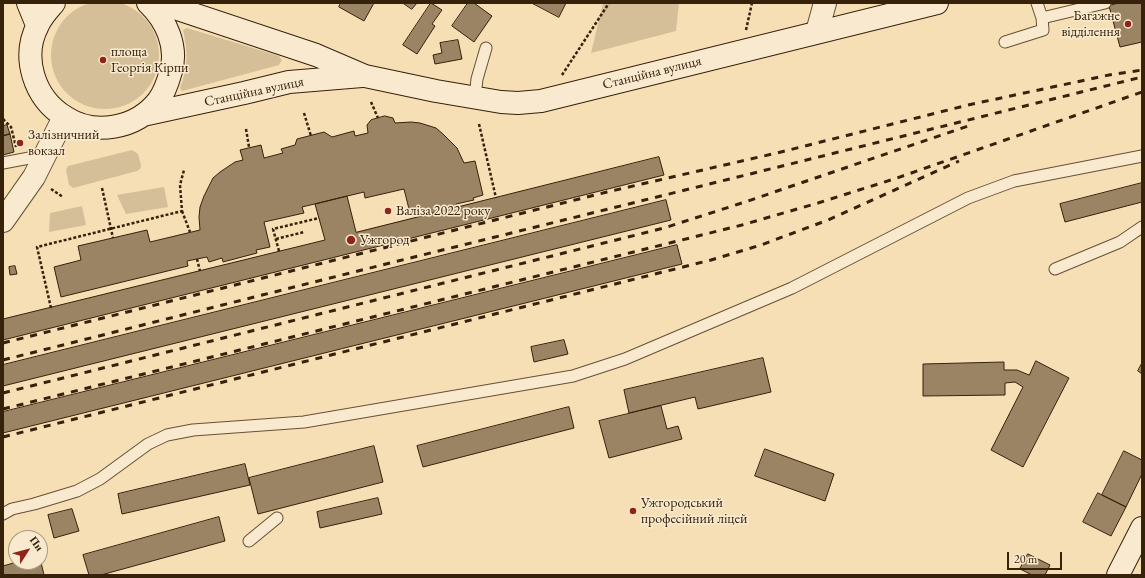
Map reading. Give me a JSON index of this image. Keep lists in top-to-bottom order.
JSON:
{
  "streets": {
    "main road": ["Станційна вулиця"]
  },
  "places": [
    "Багажне відділення",
    "площа Георгія Кірпи",
    "Залізничний вокзал",
    "Валіза 2022 року",
    "Ужгород",
    "Ужгородський професійний ліцей"
  ],
  "scale_bar": "20 m",
  "north": "top right"
}
